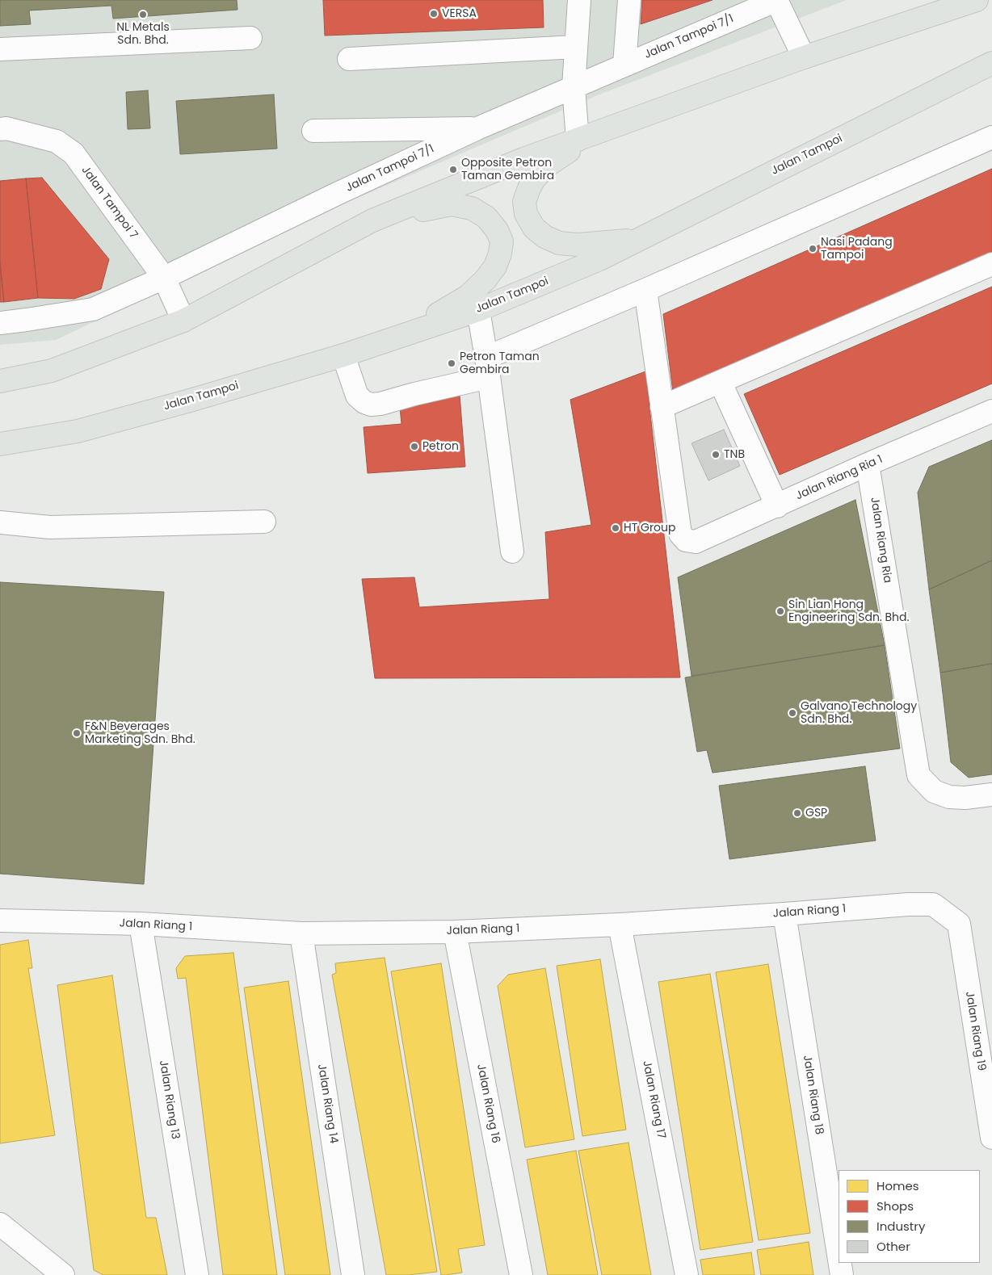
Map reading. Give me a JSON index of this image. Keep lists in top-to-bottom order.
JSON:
{
  "streets": {
    "main road": ["Jalan Tampoi"],
    "street": [
      "Jalan Tampoi 7/1",
      "Jalan Tampoi 7",
      "Jalan Riang Ria 1",
      "Jalan Riang Ria",
      "Jalan Riang 1",
      "Jalan Riang 19",
      "Jalan Riang 18",
      "Jalan Riang 13",
      "Jalan Riang 17",
      "Jalan Riang 14",
      "Jalan Riang 16"
    ]
  },
  "crossings": [
    ["Jalan Tampoi 7/1", "Jalan Tampoi 7"],
    ["Jalan Riang Ria 1", "Jalan Riang Ria"],
    ["Jalan Riang 1", "Jalan Riang 19"],
    ["Jalan Riang 1", "Jalan Riang 18"],
    ["Jalan Riang 1", "Jalan Riang 13"],
    ["Jalan Riang 1", "Jalan Riang 17"],
    ["Jalan Riang 1", "Jalan Riang 14"],
    ["Jalan Riang 1", "Jalan Riang 16"]
  ],
  "places": [
    "VERSA",
    "NL Metals Sdn. Bhd.",
    "Opposite Petron Taman Gembira",
    "Nasi Padang Tampoi",
    "Petron Taman Gembira",
    "Petron",
    "TNB",
    "HT Group",
    "Sin Lian Hong Engineering Sdn. Bhd.",
    "Galvano Technology Sdn. Bhd.",
    "F&N Beverages Marketing Sdn. Bhd.",
    "GSP"
  ],
  "legend": [
    "Homes",
    "Shops",
    "Industry",
    "Other"
  ]
}
